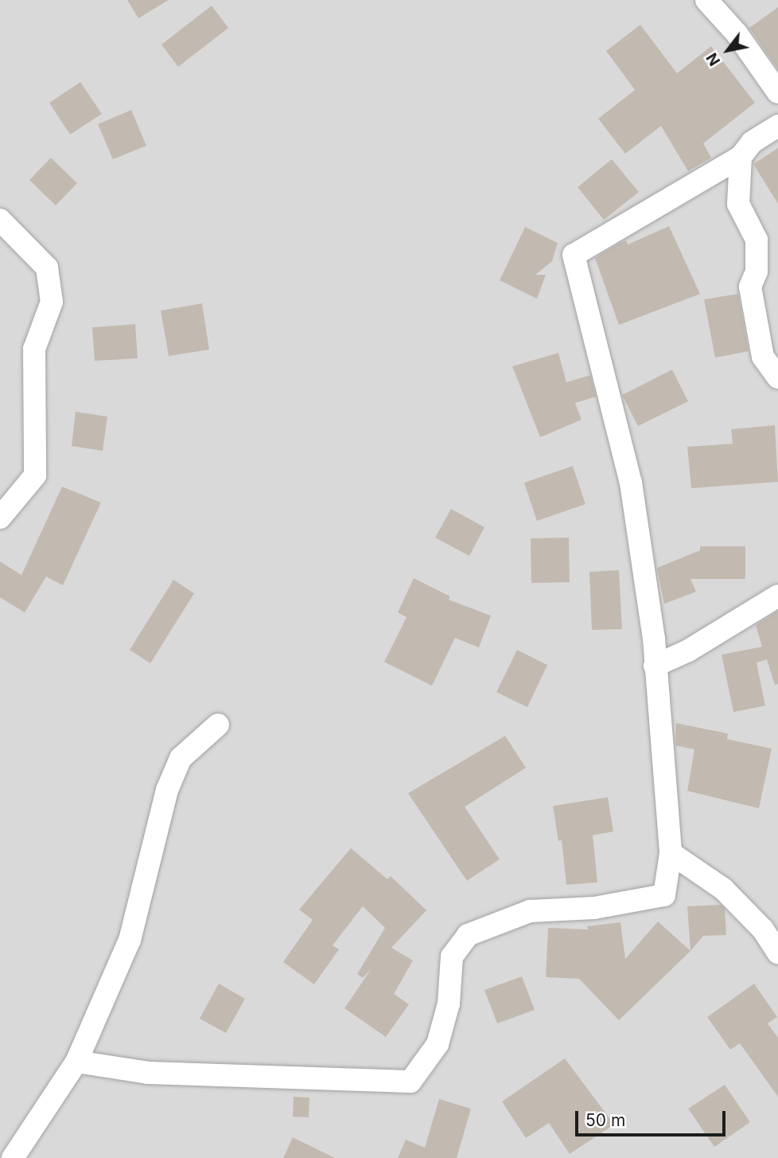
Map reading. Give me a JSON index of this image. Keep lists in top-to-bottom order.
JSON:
{
  "scale_bar": "50 m",
  "north": "bottom left"
}
